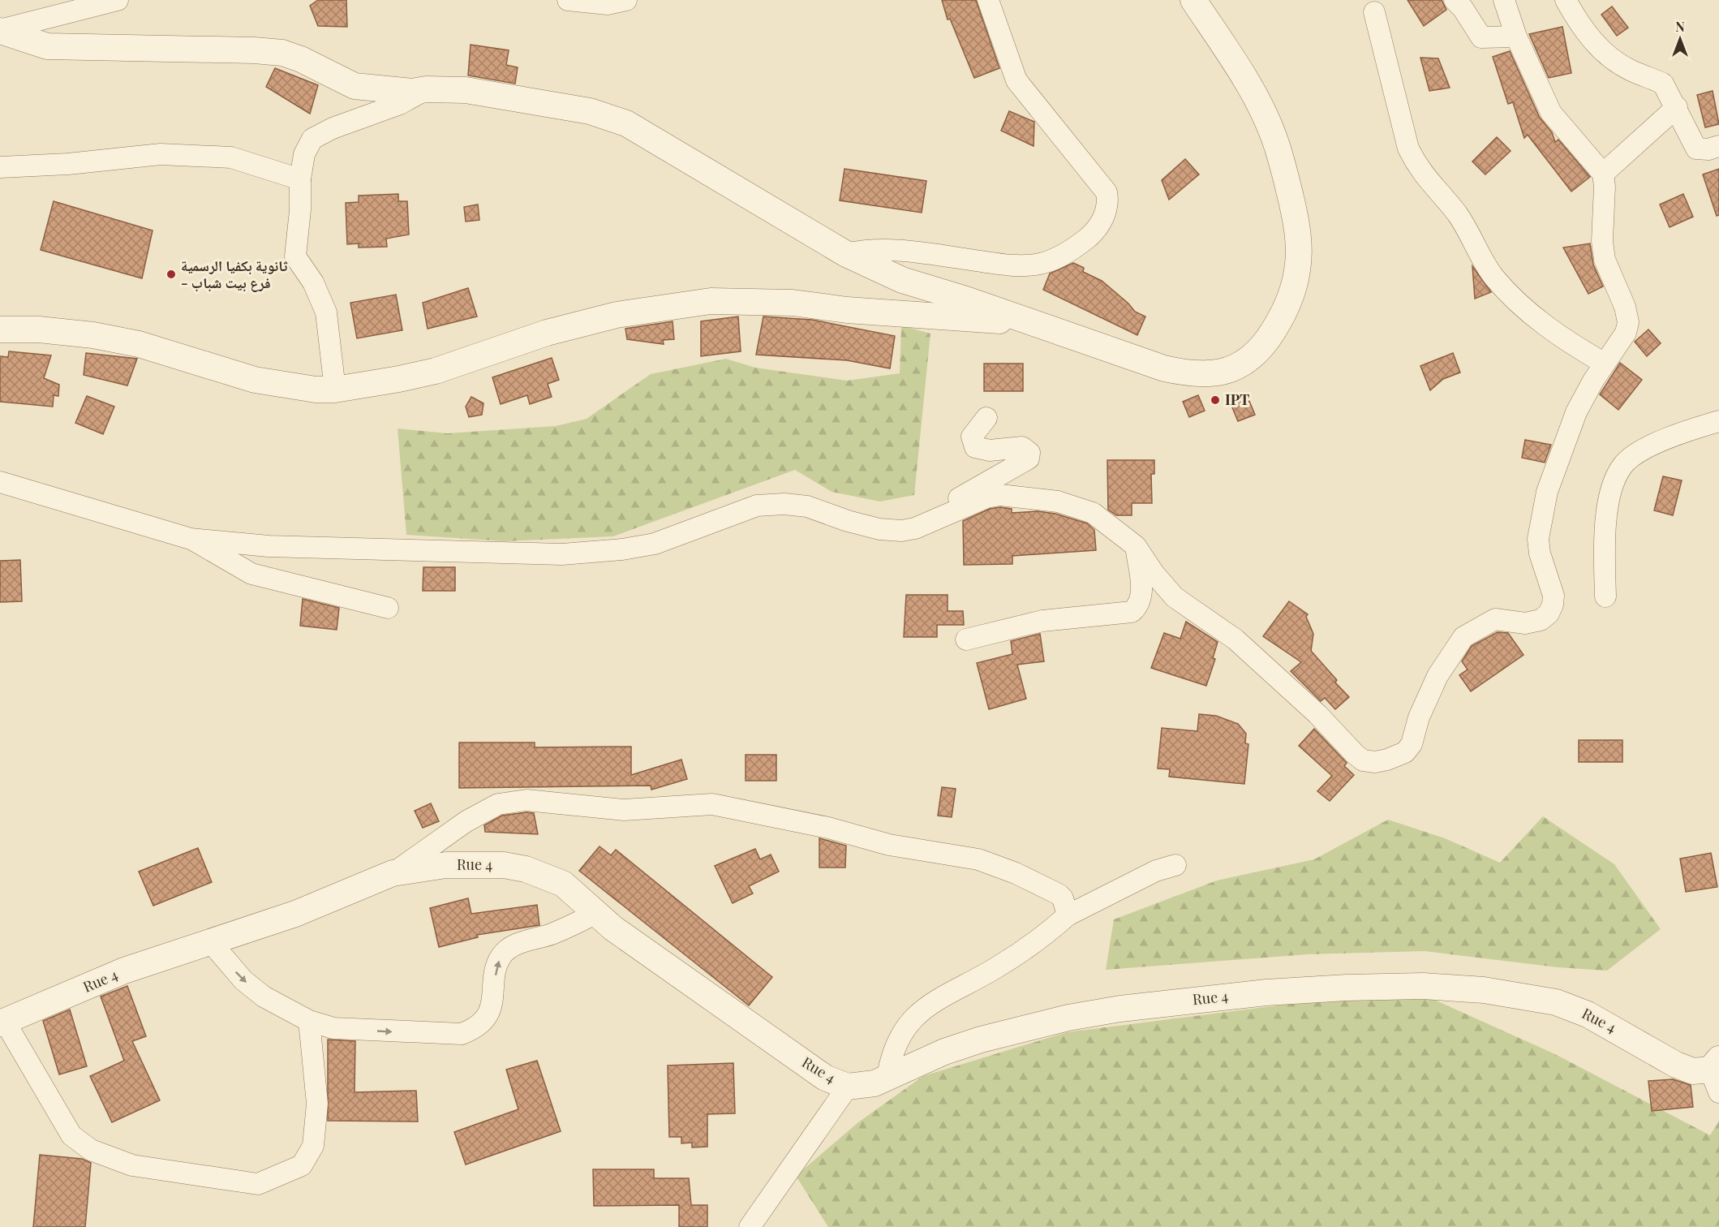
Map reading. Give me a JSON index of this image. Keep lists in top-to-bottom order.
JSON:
{
  "streets": {
    "street": ["Rue 4"]
  },
  "places": ["ثانوية بكفيا الرسمية - فرع بيت شباب", "IPT"],
  "north": "top"
}
